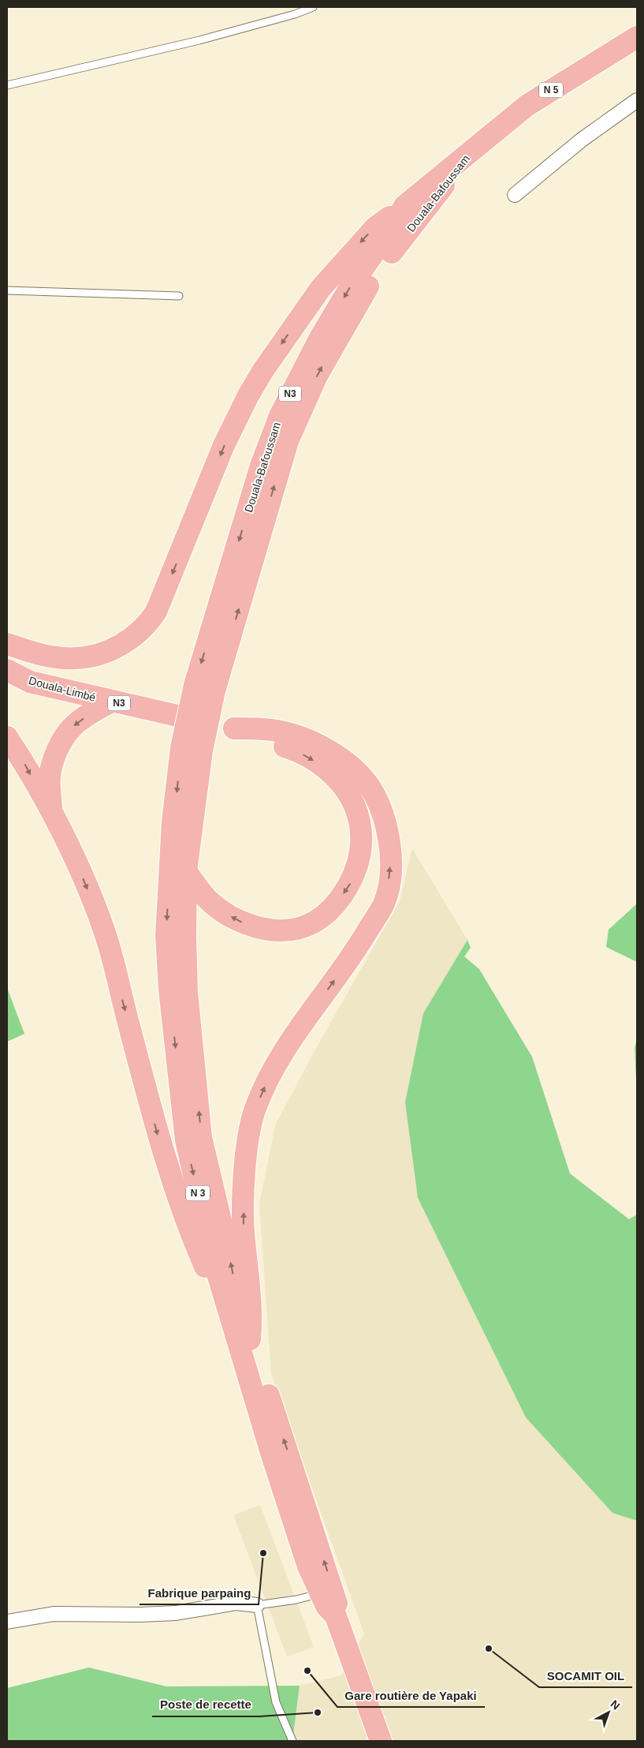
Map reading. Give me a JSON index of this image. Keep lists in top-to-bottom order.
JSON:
{
  "streets": {
    "highway": [
      "N 5",
      "Douala-Bafoussam",
      "N3",
      "Douala-Limbé",
      "N 3"
    ]
  },
  "crossings": [
    ["N 5", "Douala-Bafoussam"],
    ["Douala-Bafoussam", "N 3"]
  ],
  "places": [
    "Fabrique parpaing",
    "SOCAMIT OIL",
    "Gare routière de Yapaki",
    "Poste de recette"
  ],
  "north": "top right"
}
